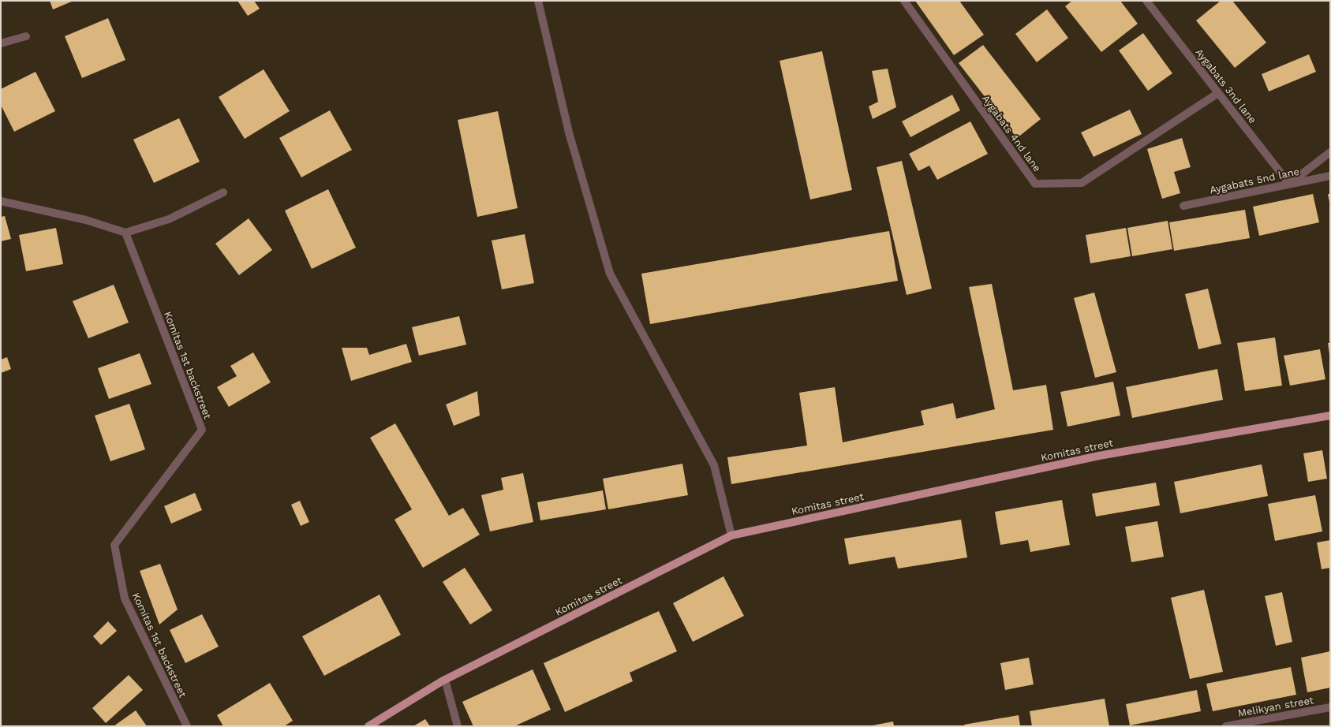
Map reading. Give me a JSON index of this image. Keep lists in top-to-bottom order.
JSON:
{
  "streets": {
    "main road": ["Komitas street"],
    "street": [
      "Aygabats 3nd lane",
      "Aygabats 4nd lane",
      "Aygabats 5nd lane",
      "Komitas 1st backstreet",
      "Melikyan street"
    ]
  },
  "crossings": [
    ["Aygabats 3nd lane", "Aygabats 4nd lane"],
    ["Aygabats 3nd lane", "Aygabats 5nd lane"]
  ]
}
